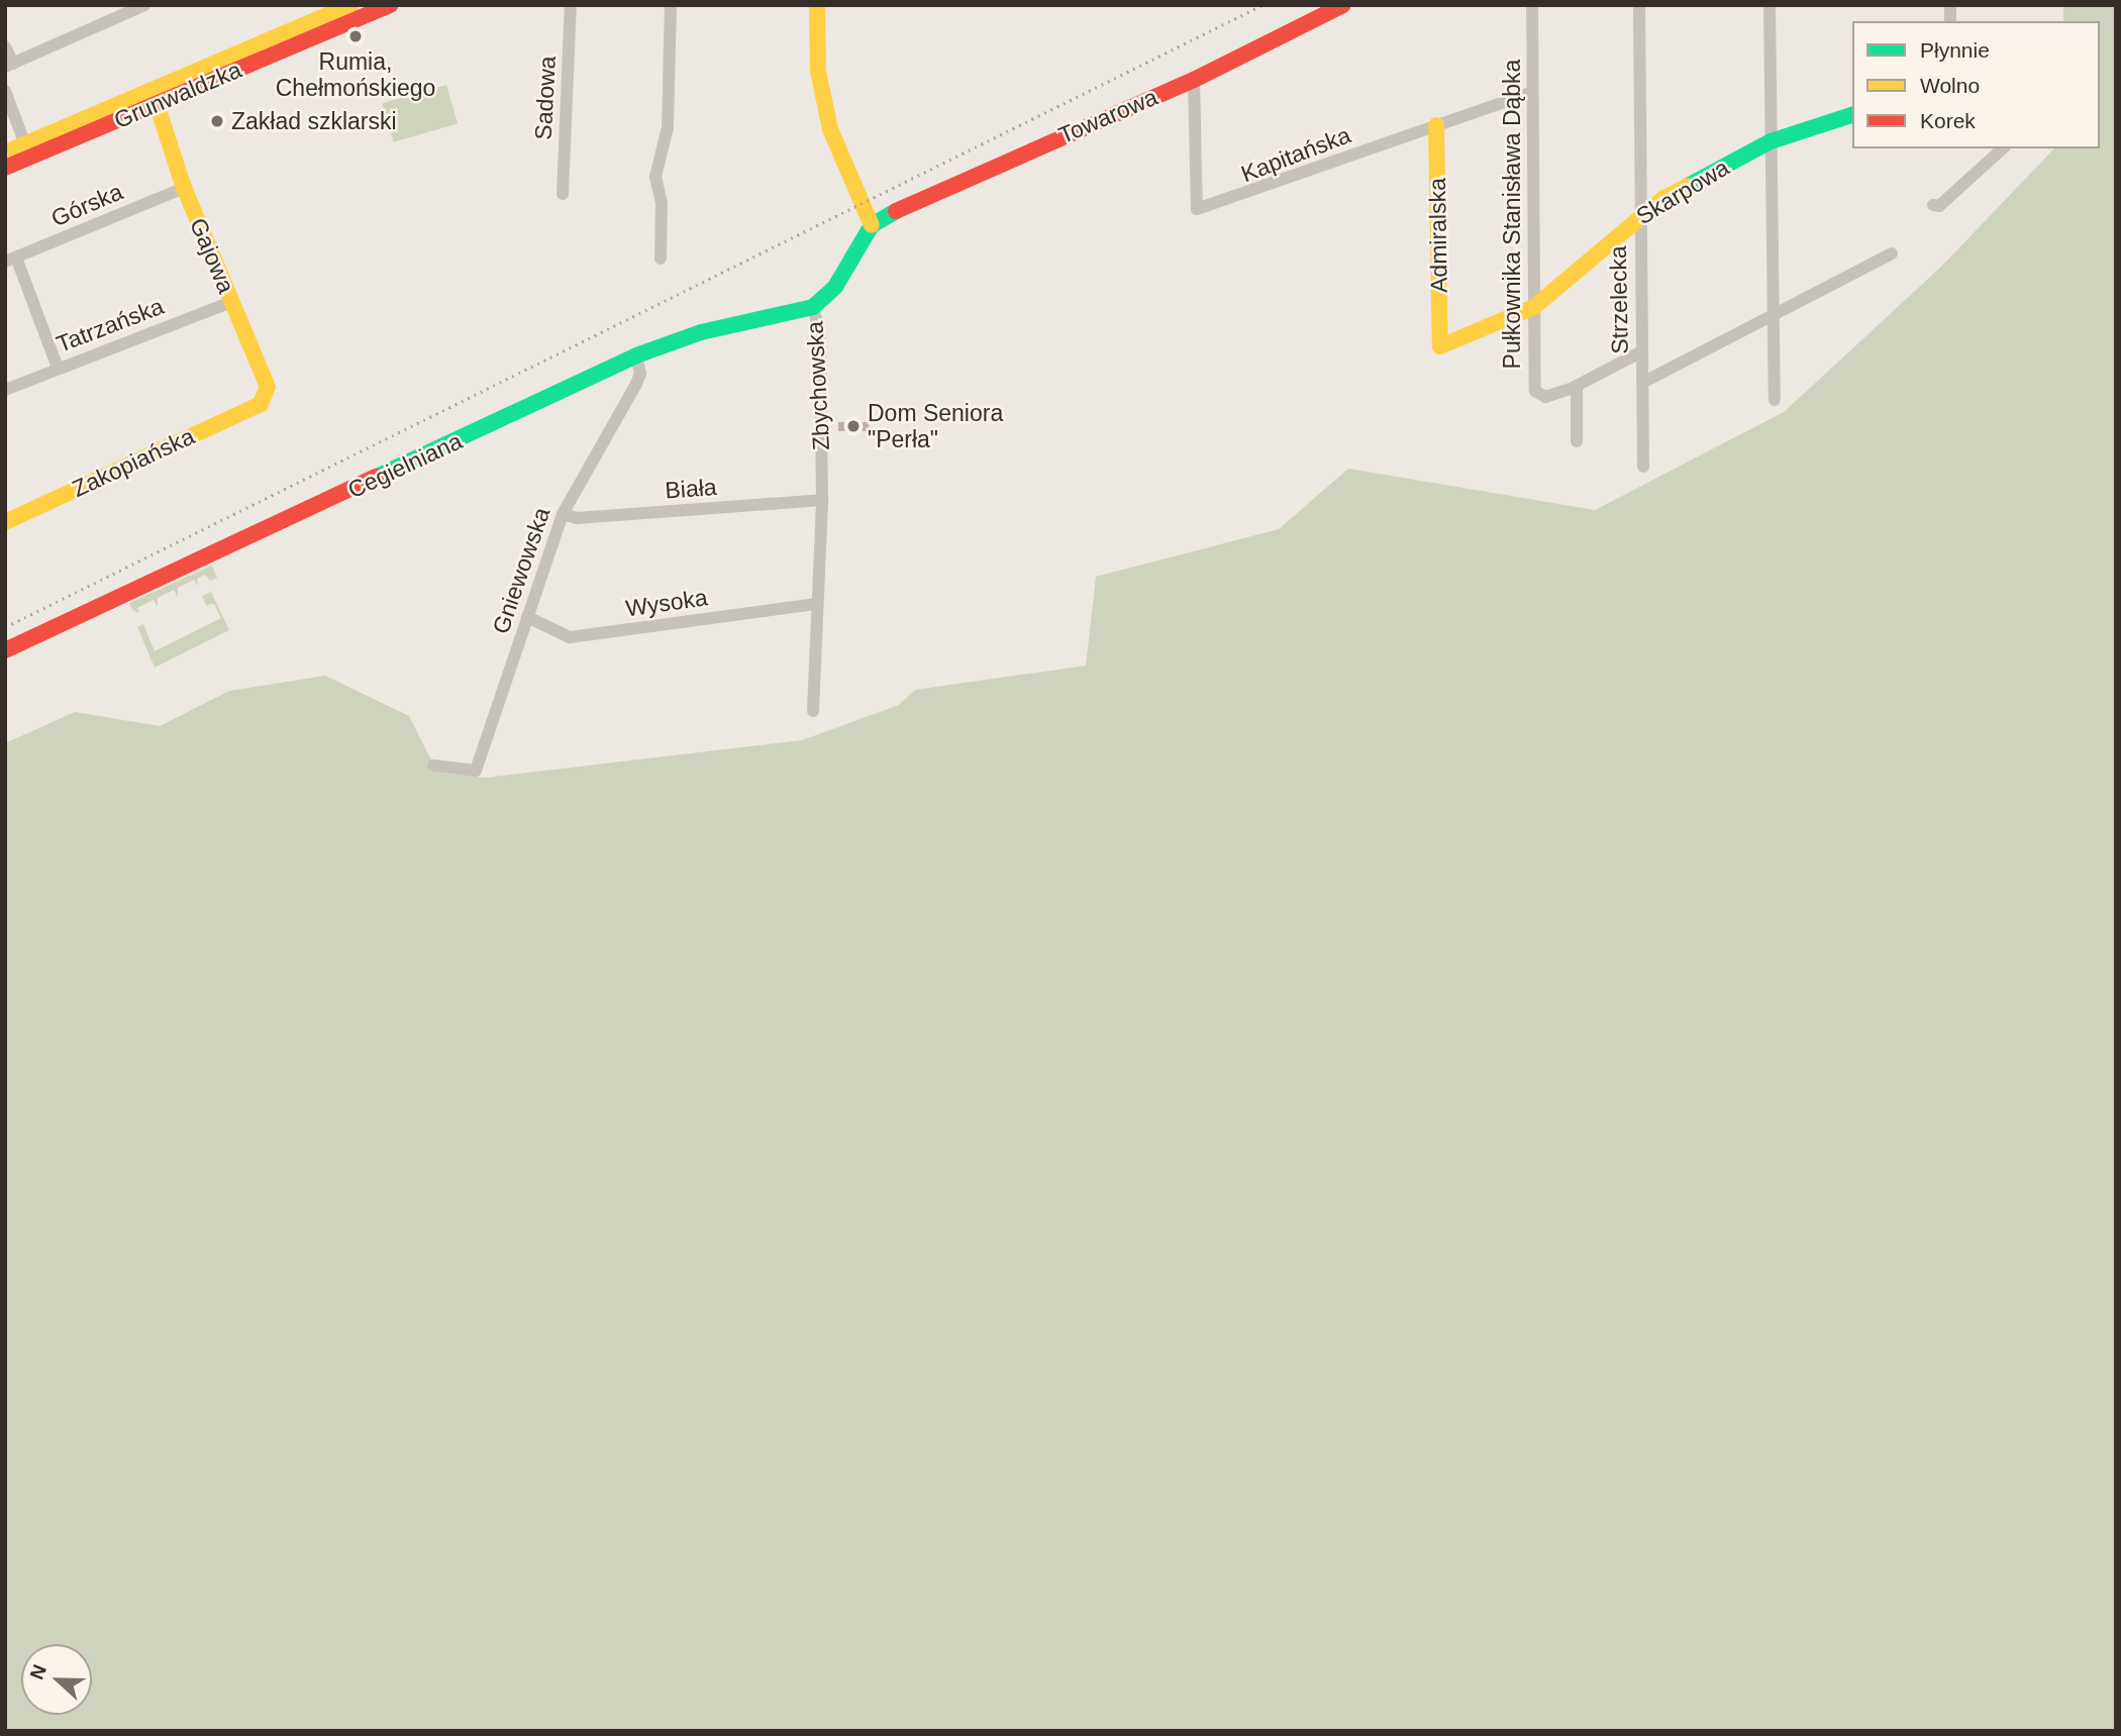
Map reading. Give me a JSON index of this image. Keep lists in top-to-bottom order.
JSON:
{
  "streets": {
    "street": [
      "Grunwaldzka",
      "Sadowa",
      "Towarowa",
      "Kapitańska",
      "Skarpowa",
      "Górska",
      "Pułkownika Stanisława Dąbka",
      "Admiralska",
      "Gajowa",
      "Strzelecka",
      "Tatrzańska",
      "Zbychowska",
      "Zakopiańska",
      "Cegielniana",
      "Biała",
      "Gniewowska",
      "Wysoka"
    ]
  },
  "crossings": [
    ["Grunwaldzka", "Gajowa"],
    ["Towarowa", "Kapitańska"],
    ["Towarowa", "Zbychowska"],
    ["Kapitańska", "Pułkownika Stanisława Dąbka"],
    ["Kapitańska", "Admiralska"],
    ["Skarpowa", "Pułkownika Stanisława Dąbka"],
    ["Skarpowa", "Admiralska"],
    ["Skarpowa", "Strzelecka"],
    ["Górska", "Gajowa"],
    ["Pułkownika Stanisława Dąbka", "Strzelecka"],
    ["Gajowa", "Tatrzańska"],
    ["Gajowa", "Zakopiańska"],
    ["Zbychowska", "Cegielniana"],
    ["Zbychowska", "Biała"],
    ["Zbychowska", "Wysoka"],
    ["Cegielniana", "Gniewowska"],
    ["Biała", "Gniewowska"],
    ["Gniewowska", "Wysoka"]
  ],
  "places": ["Rumia, Chełmońskiego", "Zakład szklarski", "Dom Seniora \"Perła\""],
  "legend": ["Płynnie", "Wolno", "Korek"],
  "north": "left"
}
